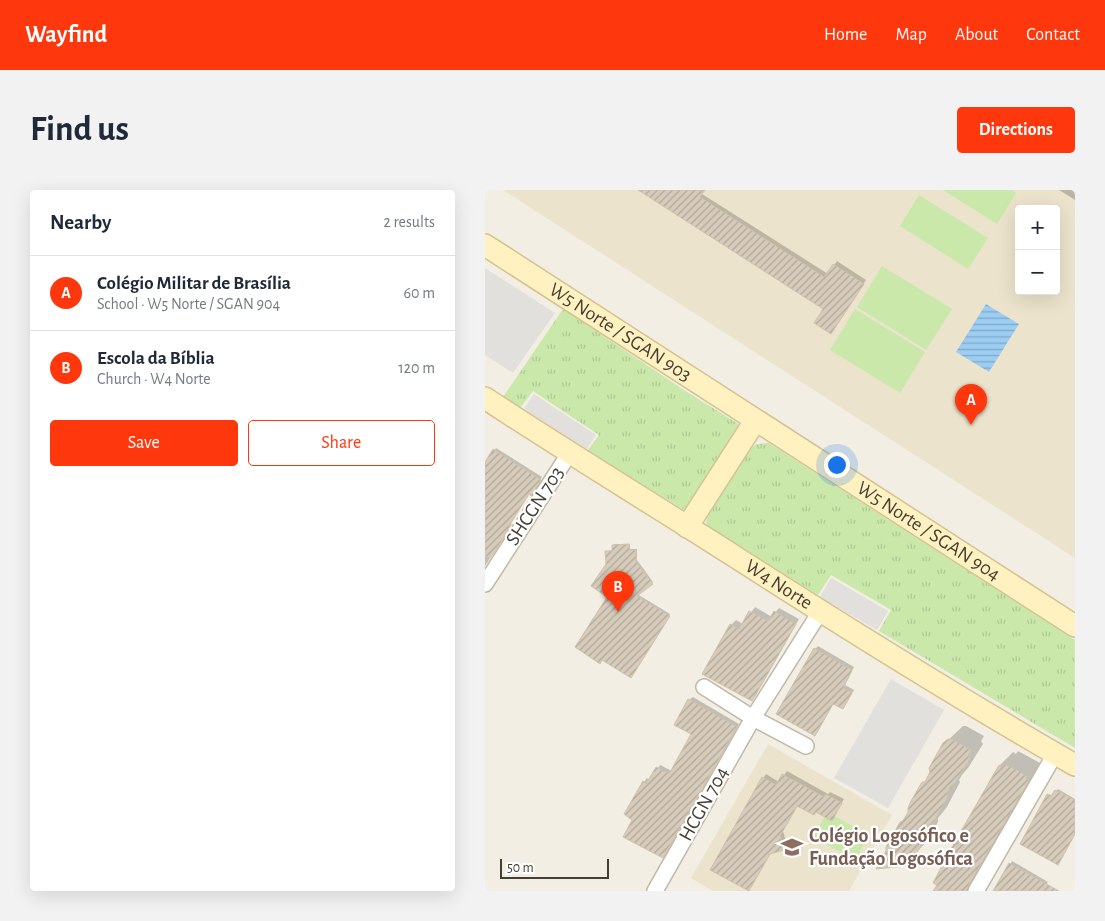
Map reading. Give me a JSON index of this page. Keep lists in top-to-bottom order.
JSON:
{
  "streets": {
    "main road": ["W5 Norte / SGAN 903", "W5 Norte / SGAN 904", "W4 Norte"],
    "street": ["SHCGN 703", "HCGN 704"]
  },
  "crossings": [
    ["W5 Norte / SGAN 903", "W5 Norte / SGAN 904"],
    ["SHCGN 703", "W4 Norte"],
    ["W4 Norte", "HCGN 704"]
  ],
  "places": {
    "school or university": ["Colégio Logosófico e Fundação Logosófica"]
  },
  "scale_bar": "50 m",
  "page": {
    "header": "Wayfind",
    "nav": [
      "Home",
      "Map",
      "About",
      "Contact"
    ],
    "buttons": [
      "Directions",
      ["Save", "Share"]
    ],
    "title": "Find us",
    "heading": ["Nearby", "2 results"],
    "map_buttons": ["+", "−"],
    "list": [
      {
        "mark": "A",
        "name": "Colégio Militar de Brasília",
        "note": "School · W5 Norte / SGAN 904",
        "value": "60 m"
      },
      {
        "mark": "B",
        "name": "Escola da Bíblia",
        "note": "Church · W4 Norte",
        "value": "120 m"
      }
    ],
    "pins": ["A", "B"],
    "scale": "50 m"
  }
}
